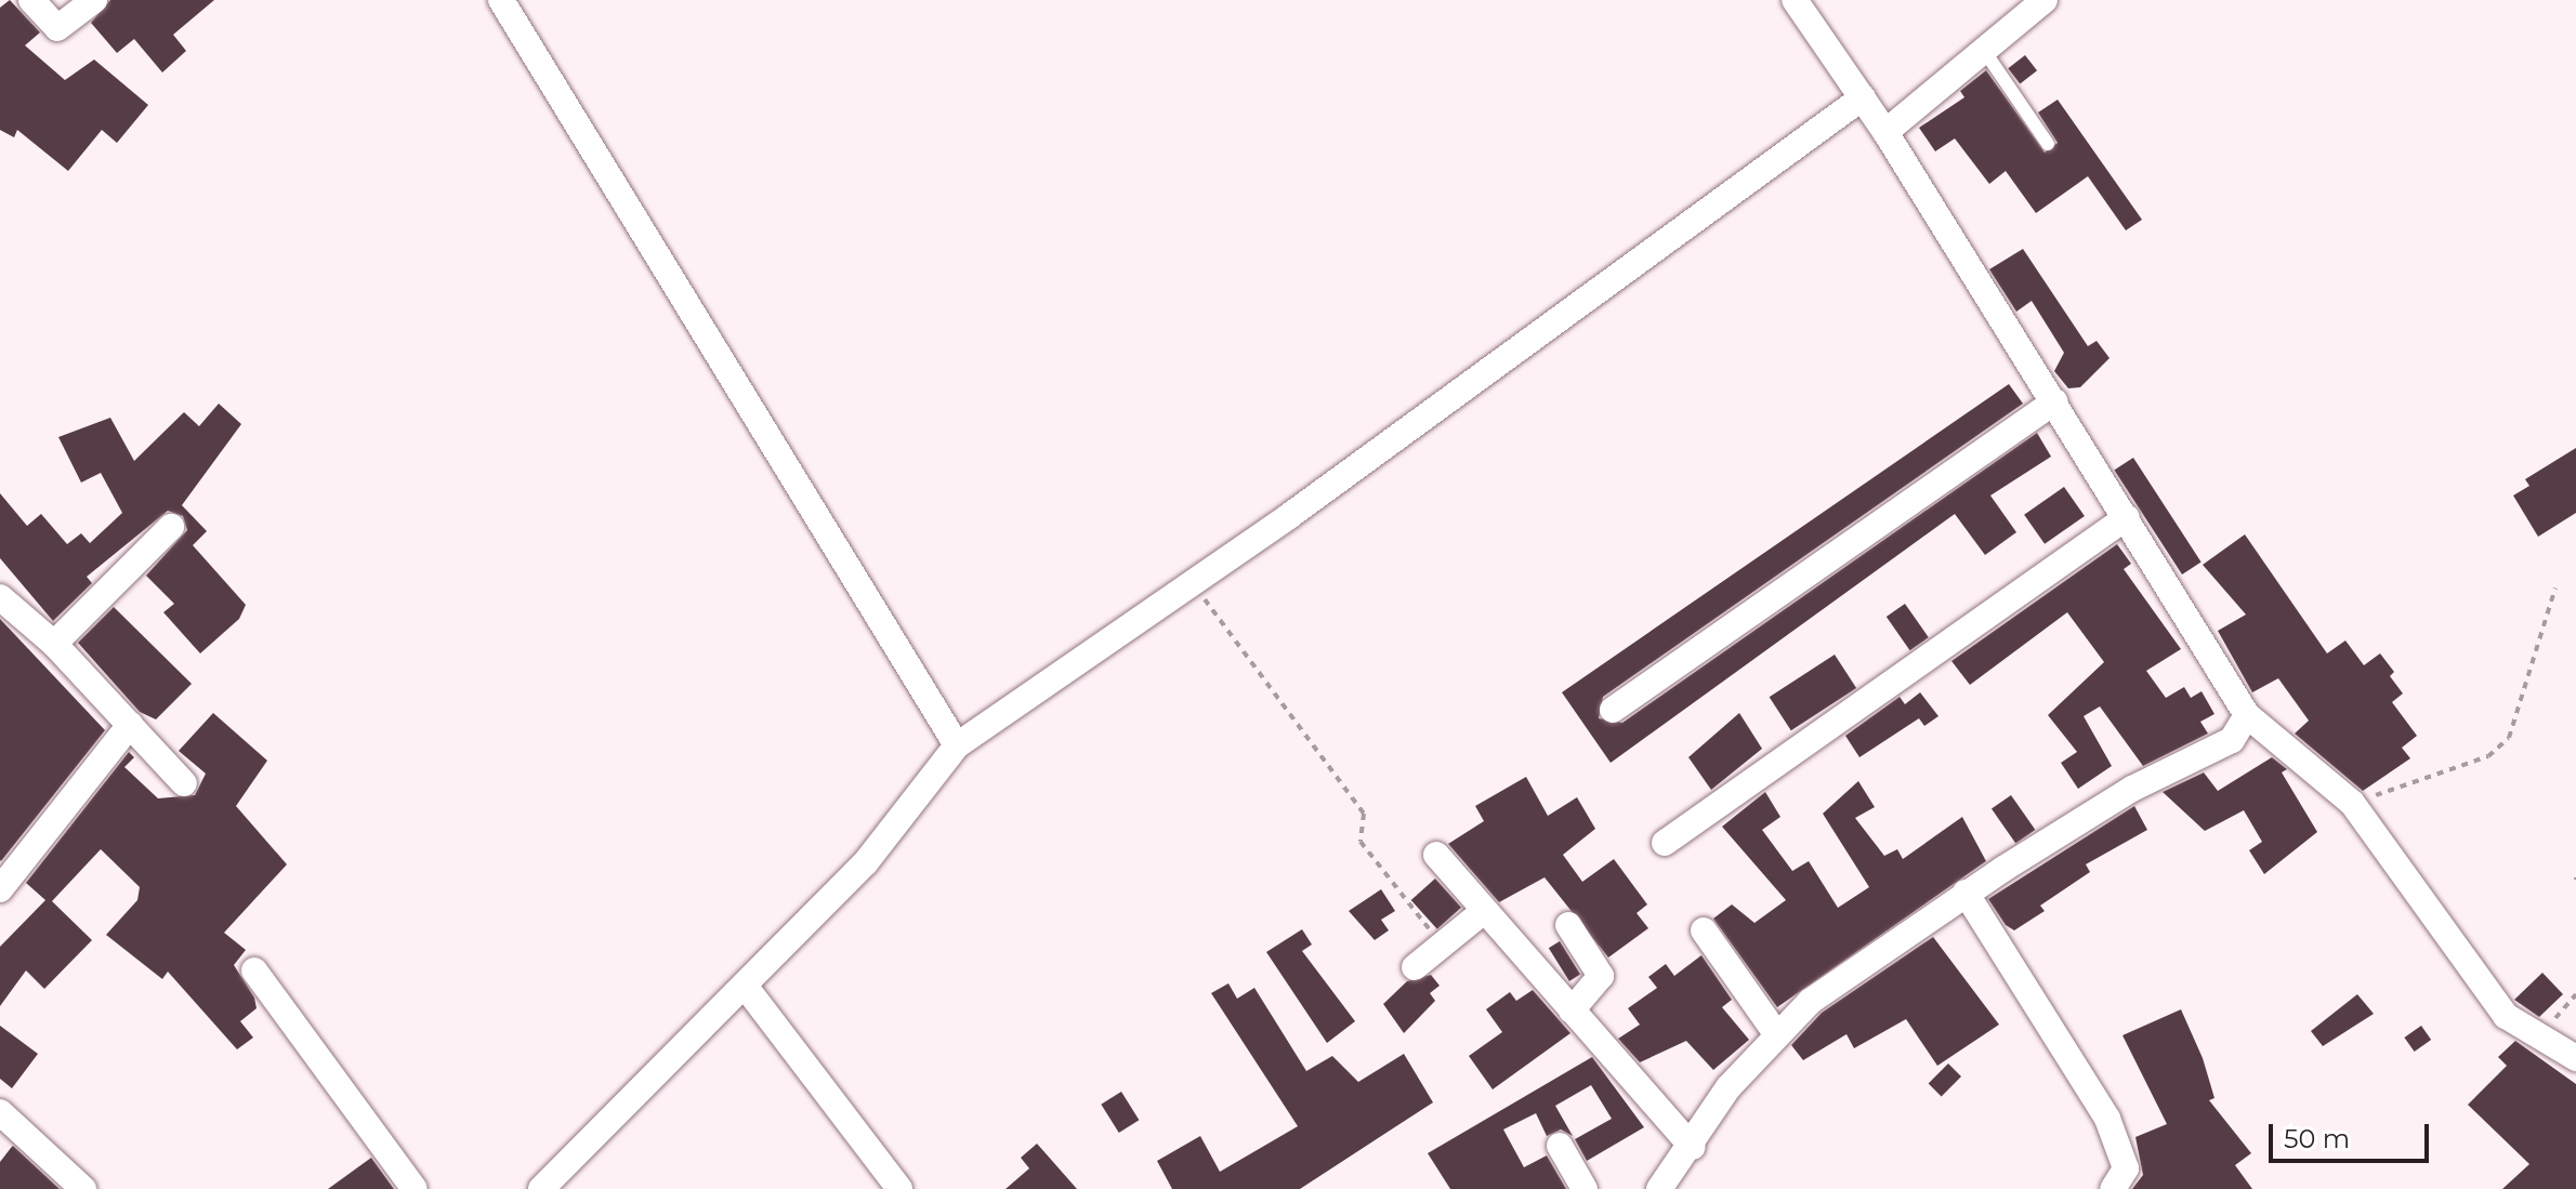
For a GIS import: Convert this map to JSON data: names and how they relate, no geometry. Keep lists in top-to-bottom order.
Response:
{
  "scale_bar": "50 m"
}
